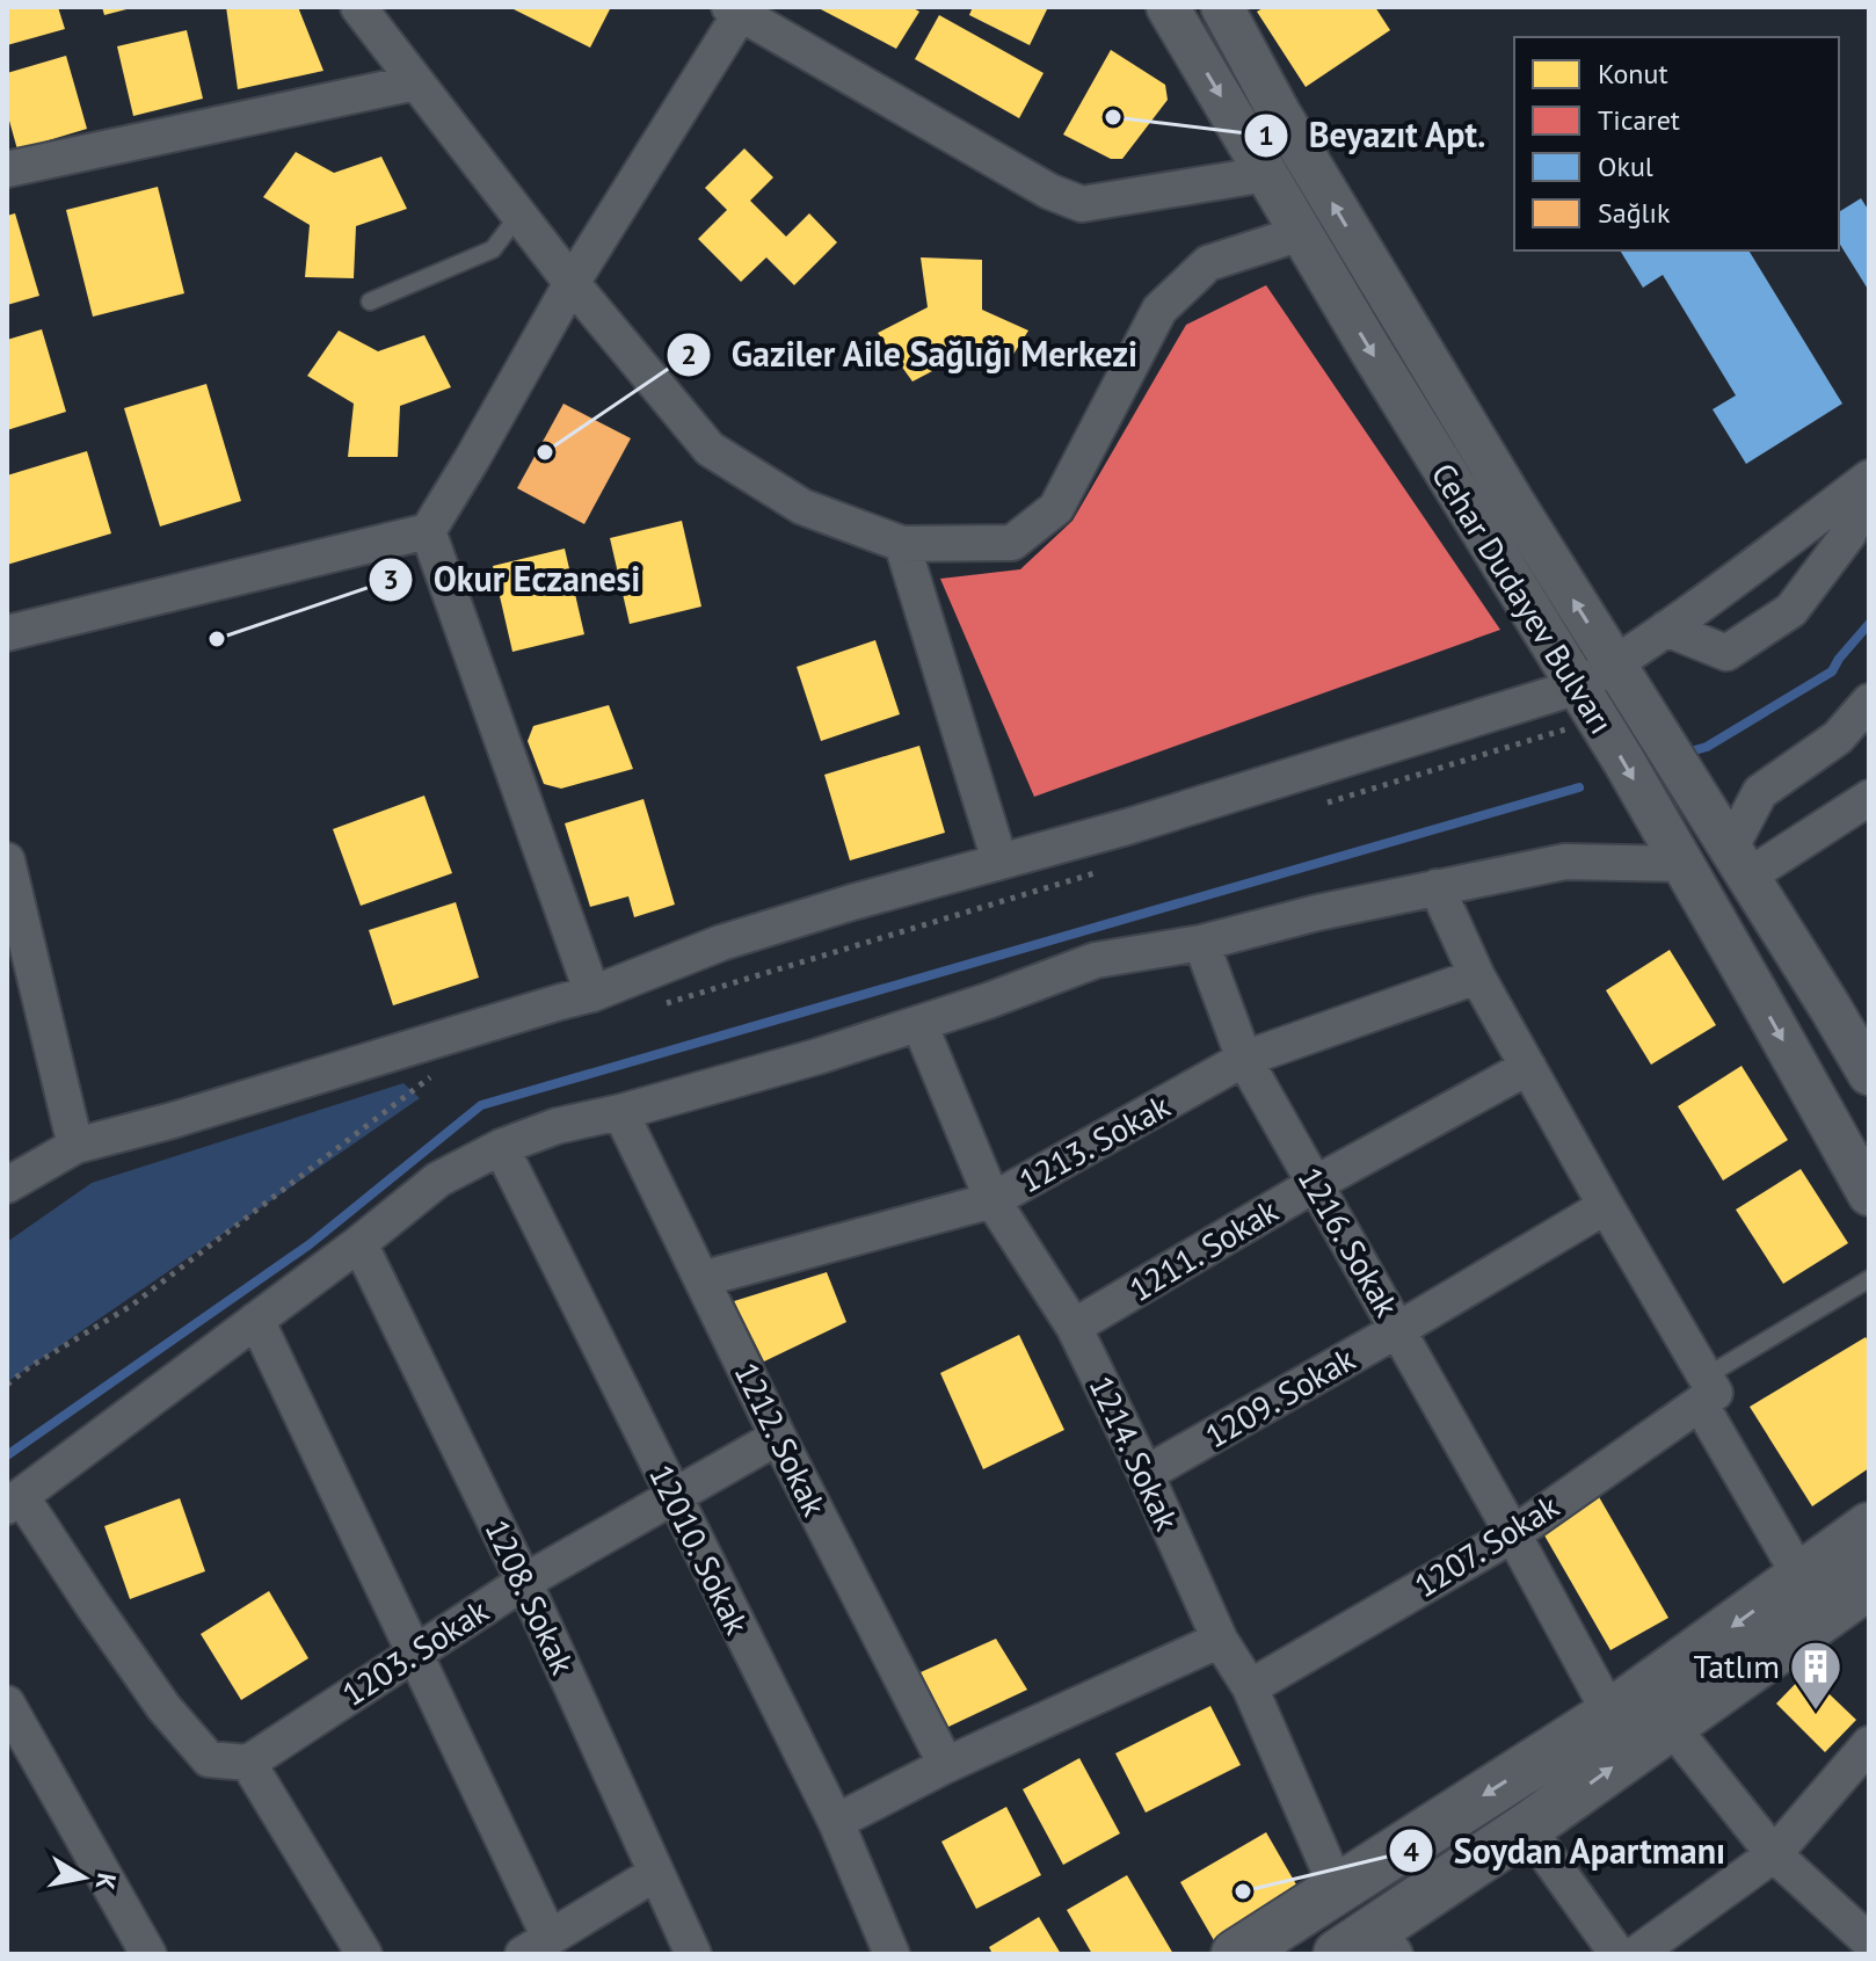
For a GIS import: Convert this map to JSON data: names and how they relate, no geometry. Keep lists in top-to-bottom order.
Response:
{
  "streets": {
    "street": [
      "Cehar Dudayev Bulvarı",
      "1213. Sokak",
      "1216. Sokak",
      "1211. Sokak",
      "1209. Sokak",
      "1212. Sokak",
      "1214. Sokak",
      "1207. Sokak",
      "12010. Sokak",
      "1208. Sokak",
      "1203. Sokak"
    ]
  },
  "crossings": [
    ["1213. Sokak", "1216. Sokak"],
    ["1213. Sokak", "1212. Sokak"],
    ["1213. Sokak", "1214. Sokak"],
    ["1216. Sokak", "1211. Sokak"],
    ["1216. Sokak", "1209. Sokak"],
    ["1216. Sokak", "1207. Sokak"],
    ["1211. Sokak", "1214. Sokak"],
    ["1209. Sokak", "1214. Sokak"],
    ["1212. Sokak", "1203. Sokak"],
    ["1214. Sokak", "1207. Sokak"],
    ["12010. Sokak", "1203. Sokak"],
    ["1208. Sokak", "1203. Sokak"]
  ],
  "places": {
    "other": [
      "Beyazıt Apt.",
      "Gaziler Aile Sağlığı Merkezi",
      "Okur Eczanesi",
      "Soydan Apartmanı"
    ],
    "building": ["Tatlım"]
  },
  "legend": [
    "Konut",
    "Ticaret",
    "Okul",
    "Sağlık"
  ],
  "north": "right"
}
